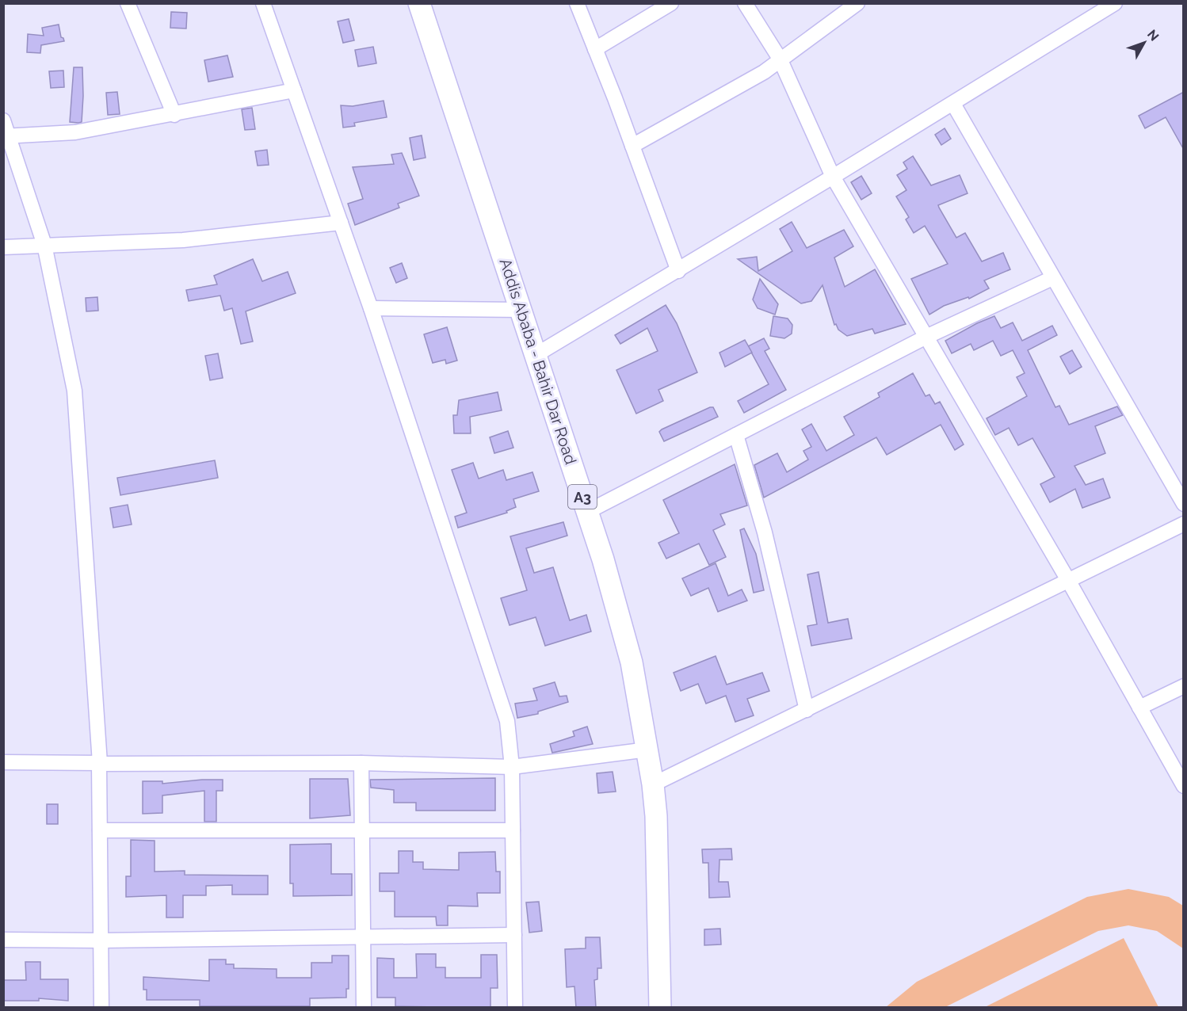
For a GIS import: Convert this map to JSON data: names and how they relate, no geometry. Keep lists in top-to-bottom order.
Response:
{
  "streets": {
    "highway": ["Addis Ababa - Bahir Dar Road", "A3"]
  },
  "north": "top right"
}
